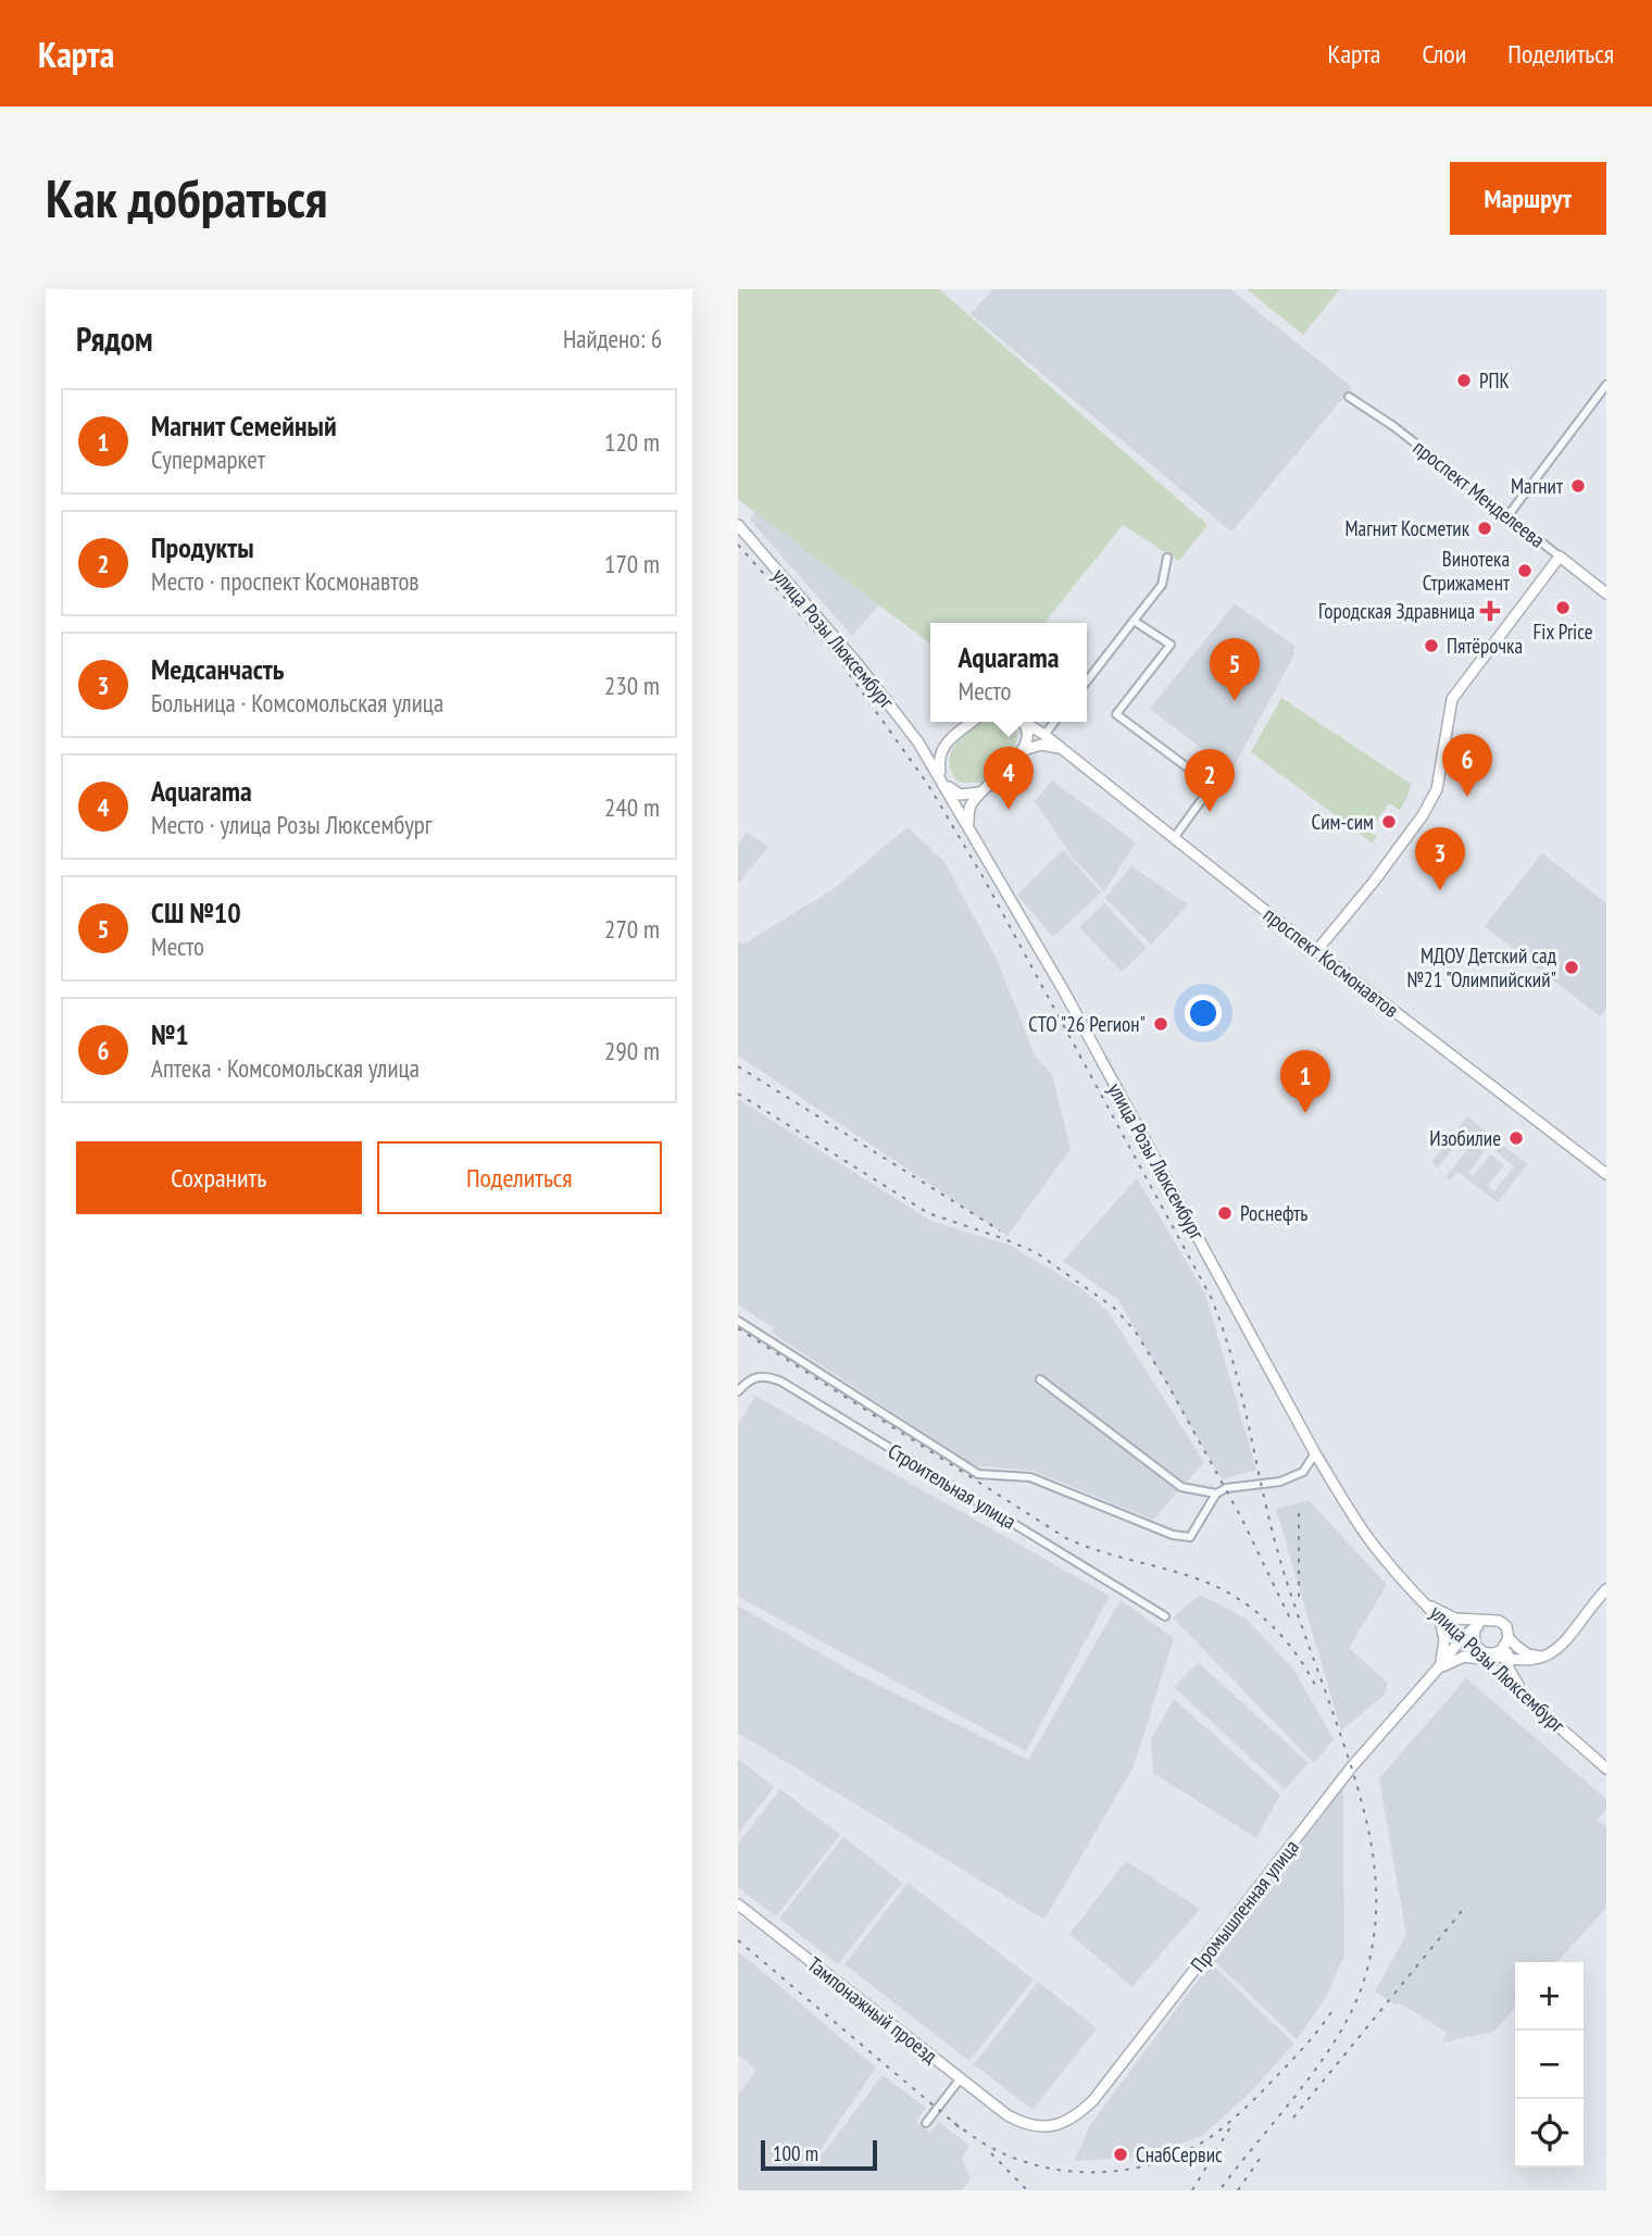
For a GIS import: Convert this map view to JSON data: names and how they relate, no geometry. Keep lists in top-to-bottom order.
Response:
{
  "streets": {
    "main road": [
      "проспект Менделеева",
      "улица Розы Люксембург",
      "проспект Космонавтов",
      "Промышленная улица",
      "Тампонажный проезд"
    ],
    "street": ["Строительная улица"]
  },
  "crossings": [
    ["улица Розы Люксембург", "Промышленная улица"],
    ["Промышленная улица", "Тампонажный проезд"]
  ],
  "places": {
    "other": [
      "РПК",
      "Магнит",
      "Магнит Косметик",
      "Винотека Стрижамент",
      "Fix Price",
      "Пятёрочка",
      "Сим-сим",
      "МДОУ Детский сад №21 \"Олимпийский\"",
      "СТО \"26 Регион\"",
      "Изобилие",
      "Роснефть",
      "СнабСервис"
    ],
    "health": ["Городская Здравница"]
  },
  "scale_bar": "100 m",
  "page": {
    "header": "Карта",
    "nav": ["Карта", "Слои", "Поделиться"],
    "buttons": [
      "Маршрут",
      ["Сохранить", "Поделиться"]
    ],
    "title": "Как добраться",
    "heading": ["Рядом", "Найдено: 6"],
    "list": [
      {
        "mark": "1",
        "name": "Магнит Семейный",
        "note": "Супермаркет",
        "value": "120 m"
      },
      {
        "mark": "2",
        "name": "Продукты",
        "note": "Место · проспект Космонавтов",
        "value": "170 m"
      },
      {
        "mark": "3",
        "name": "Медсанчасть",
        "note": "Больница · Комсомольская улица",
        "value": "230 m"
      },
      {
        "mark": "4",
        "name": "Aquarama",
        "note": "Место · улица Розы Люксембург",
        "value": "240 m"
      },
      {
        "mark": "5",
        "name": "СШ №10",
        "note": "Место",
        "value": "270 m"
      },
      {
        "mark": "6",
        "name": "№1",
        "note": "Аптека · Комсомольская улица",
        "value": "290 m"
      }
    ],
    "popup": ["Aquarama", "Место"],
    "pins": [
      "5",
      "6",
      "4",
      "2",
      "3",
      "1"
    ],
    "map_buttons": ["+", "−"],
    "scale": "100 m"
  }
}
